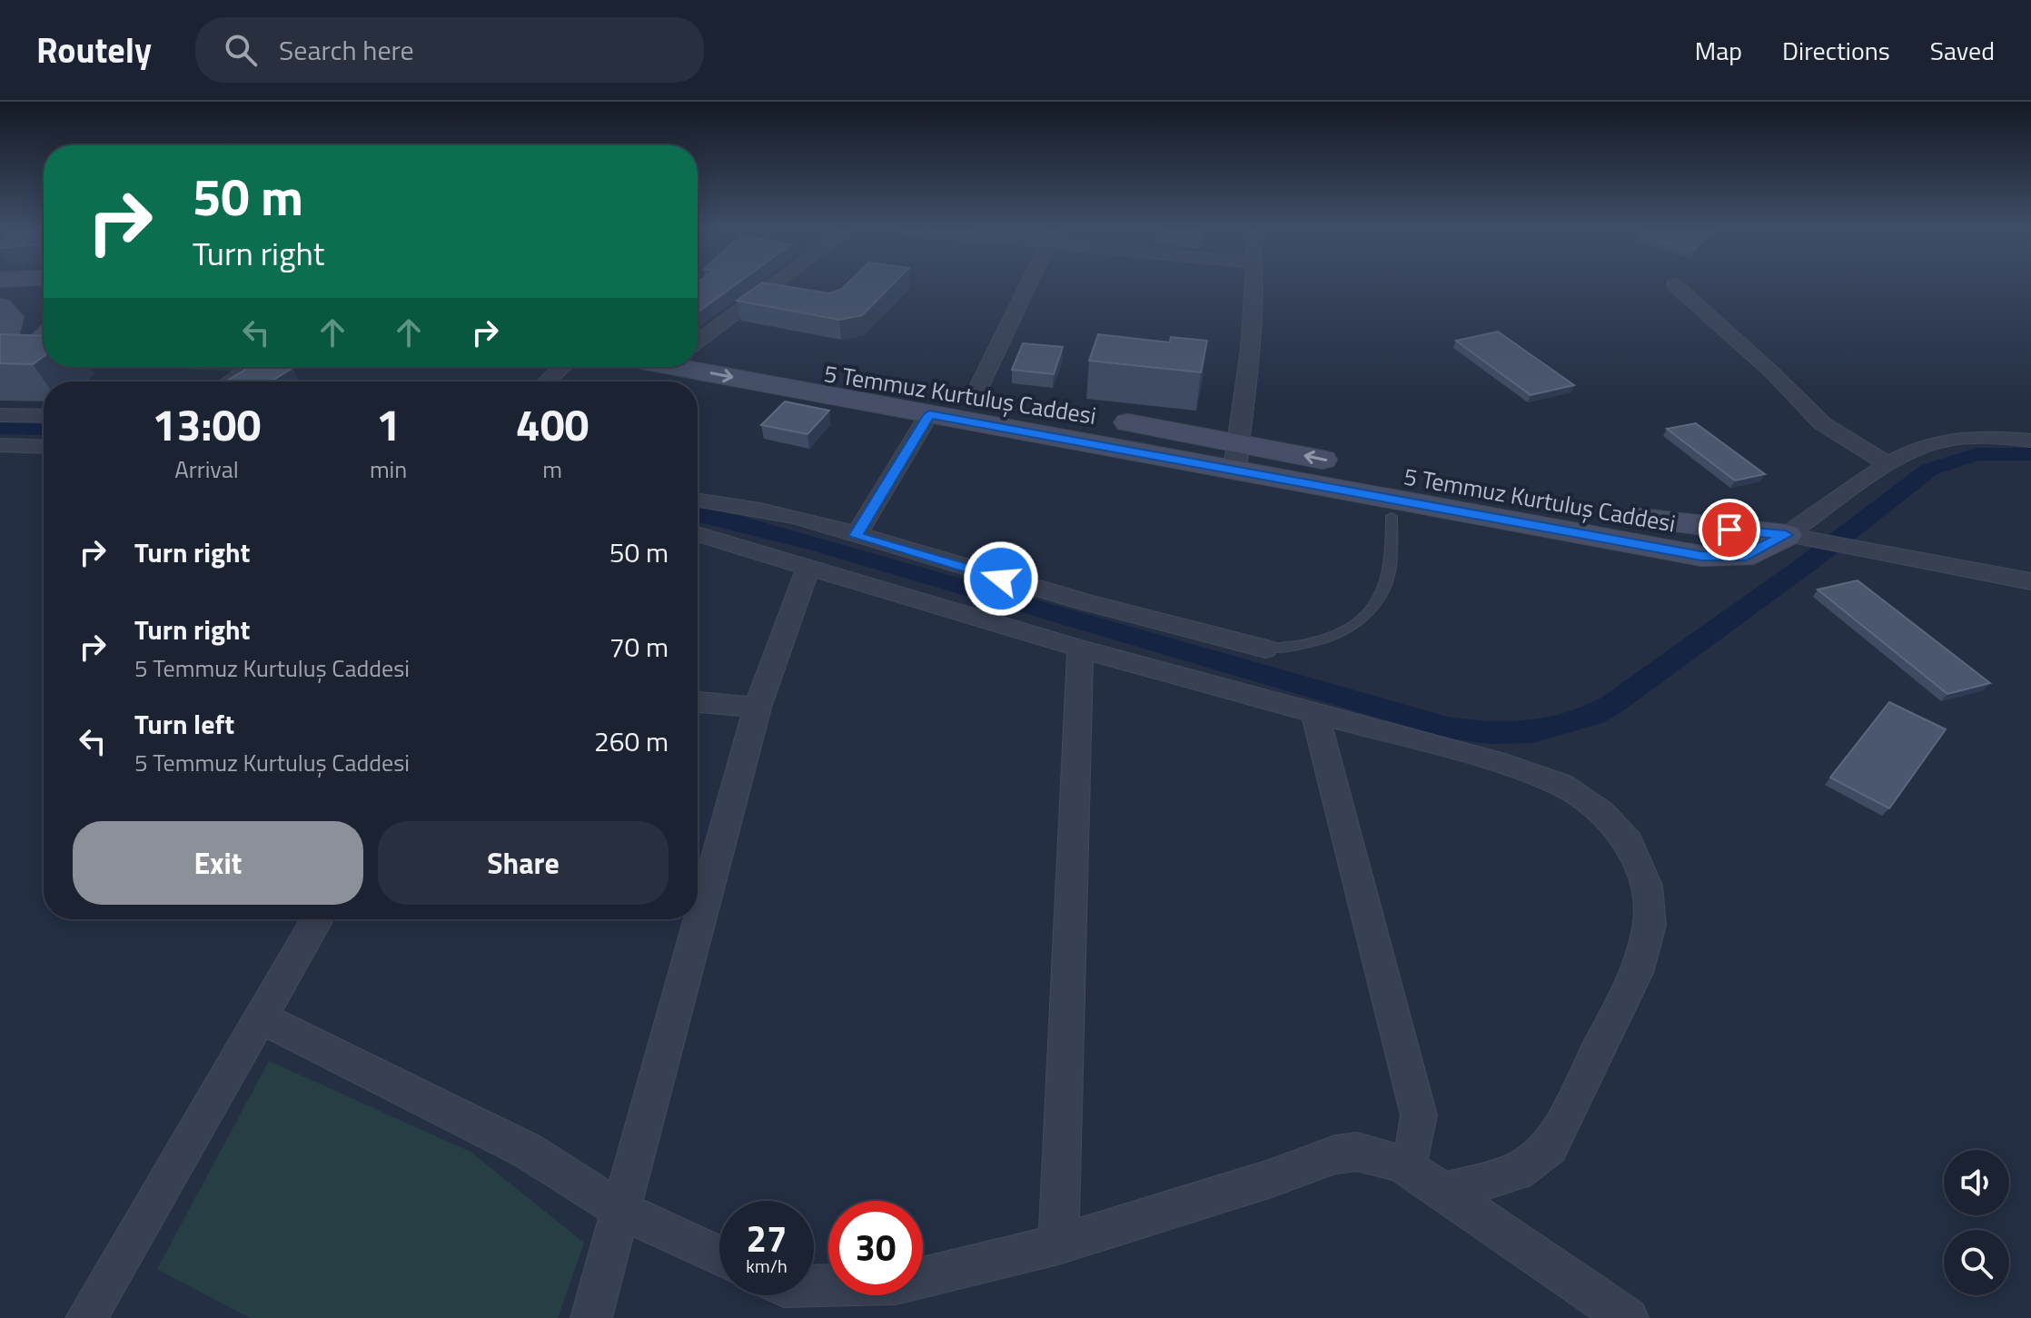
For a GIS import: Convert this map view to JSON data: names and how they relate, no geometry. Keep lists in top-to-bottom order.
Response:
{
  "streets": {
    "main road": ["5 Temmuz Kurtuluş Caddesi"]
  },
  "page": {
    "header": "Routely",
    "search": "Search here",
    "nav": ["Map", "Directions", "Saved"],
    "turn": ["50 m", "Turn right"],
    "eta": [
      "13:00",
      "Arrival",
      "1",
      "min",
      "400",
      "m"
    ],
    "list": [
      {
        "name": "Turn right",
        "value": "50 m"
      },
      {
        "name": "Turn right",
        "note": "5 Temmuz Kurtuluş Caddesi",
        "value": "70 m"
      },
      {
        "name": "Turn left",
        "note": "5 Temmuz Kurtuluş Caddesi",
        "value": "260 m"
      }
    ],
    "buttons": ["Exit", "Share"],
    "speed": "27 km/h",
    "limit": "30"
  }
}
